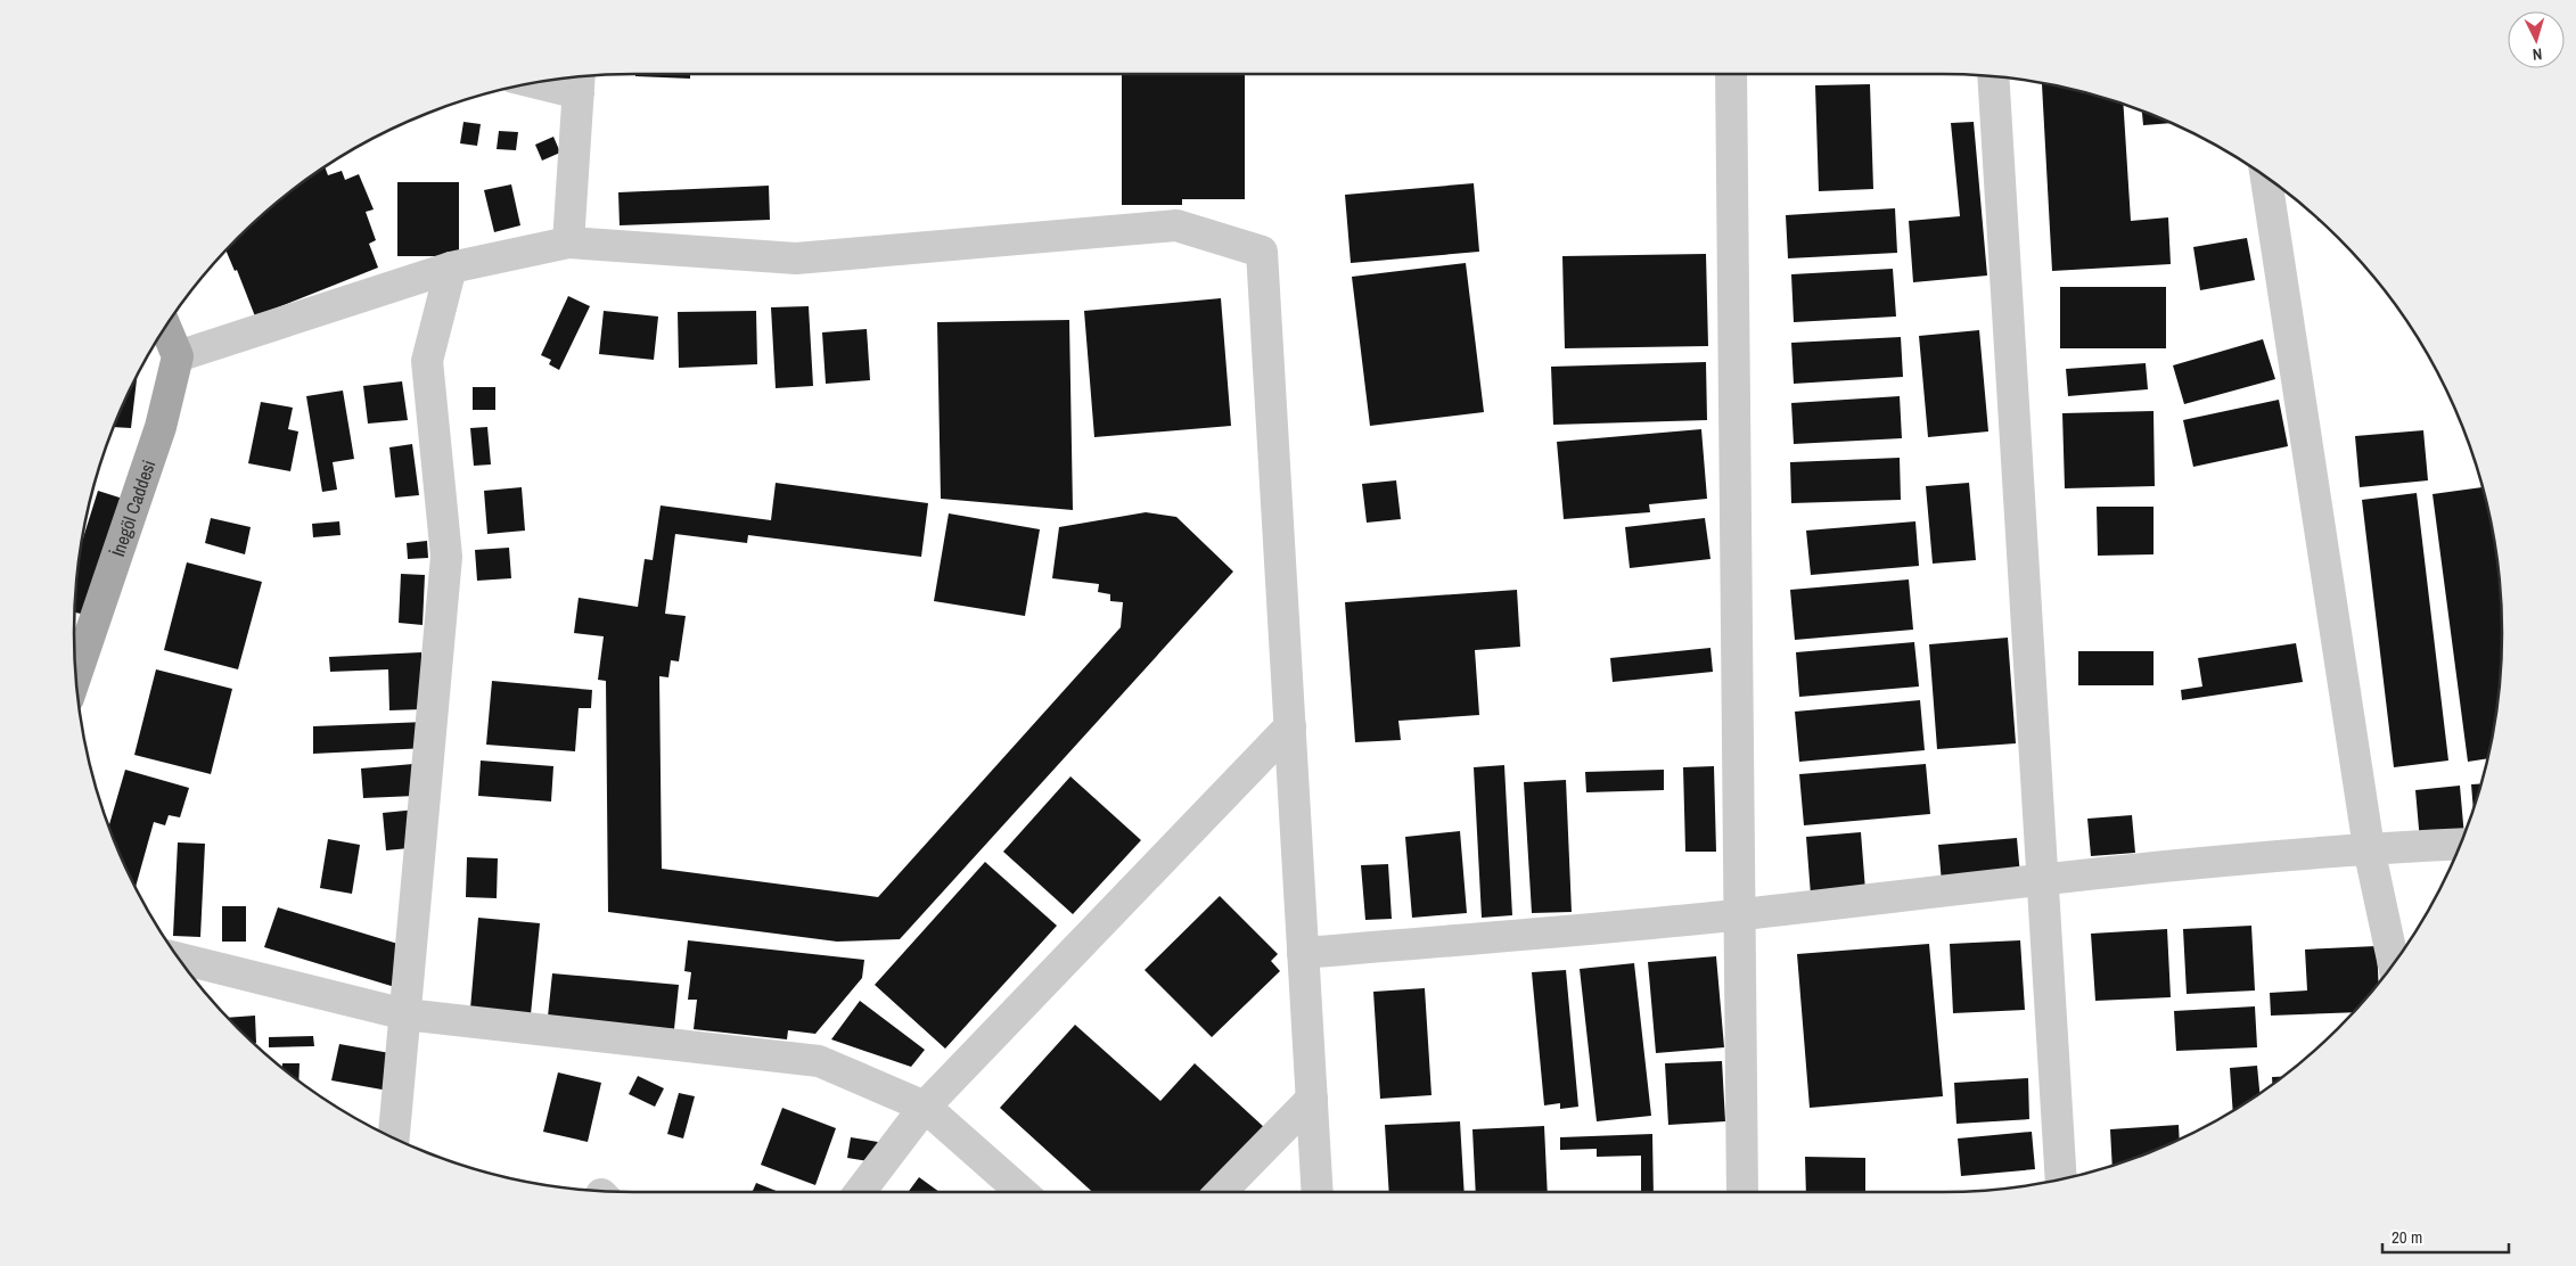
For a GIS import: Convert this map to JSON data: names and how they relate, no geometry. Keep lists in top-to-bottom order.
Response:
{
  "streets": {
    "main road": ["İnegöl Caddesi"]
  },
  "scale_bar": "20 m",
  "north": "bottom"
}
